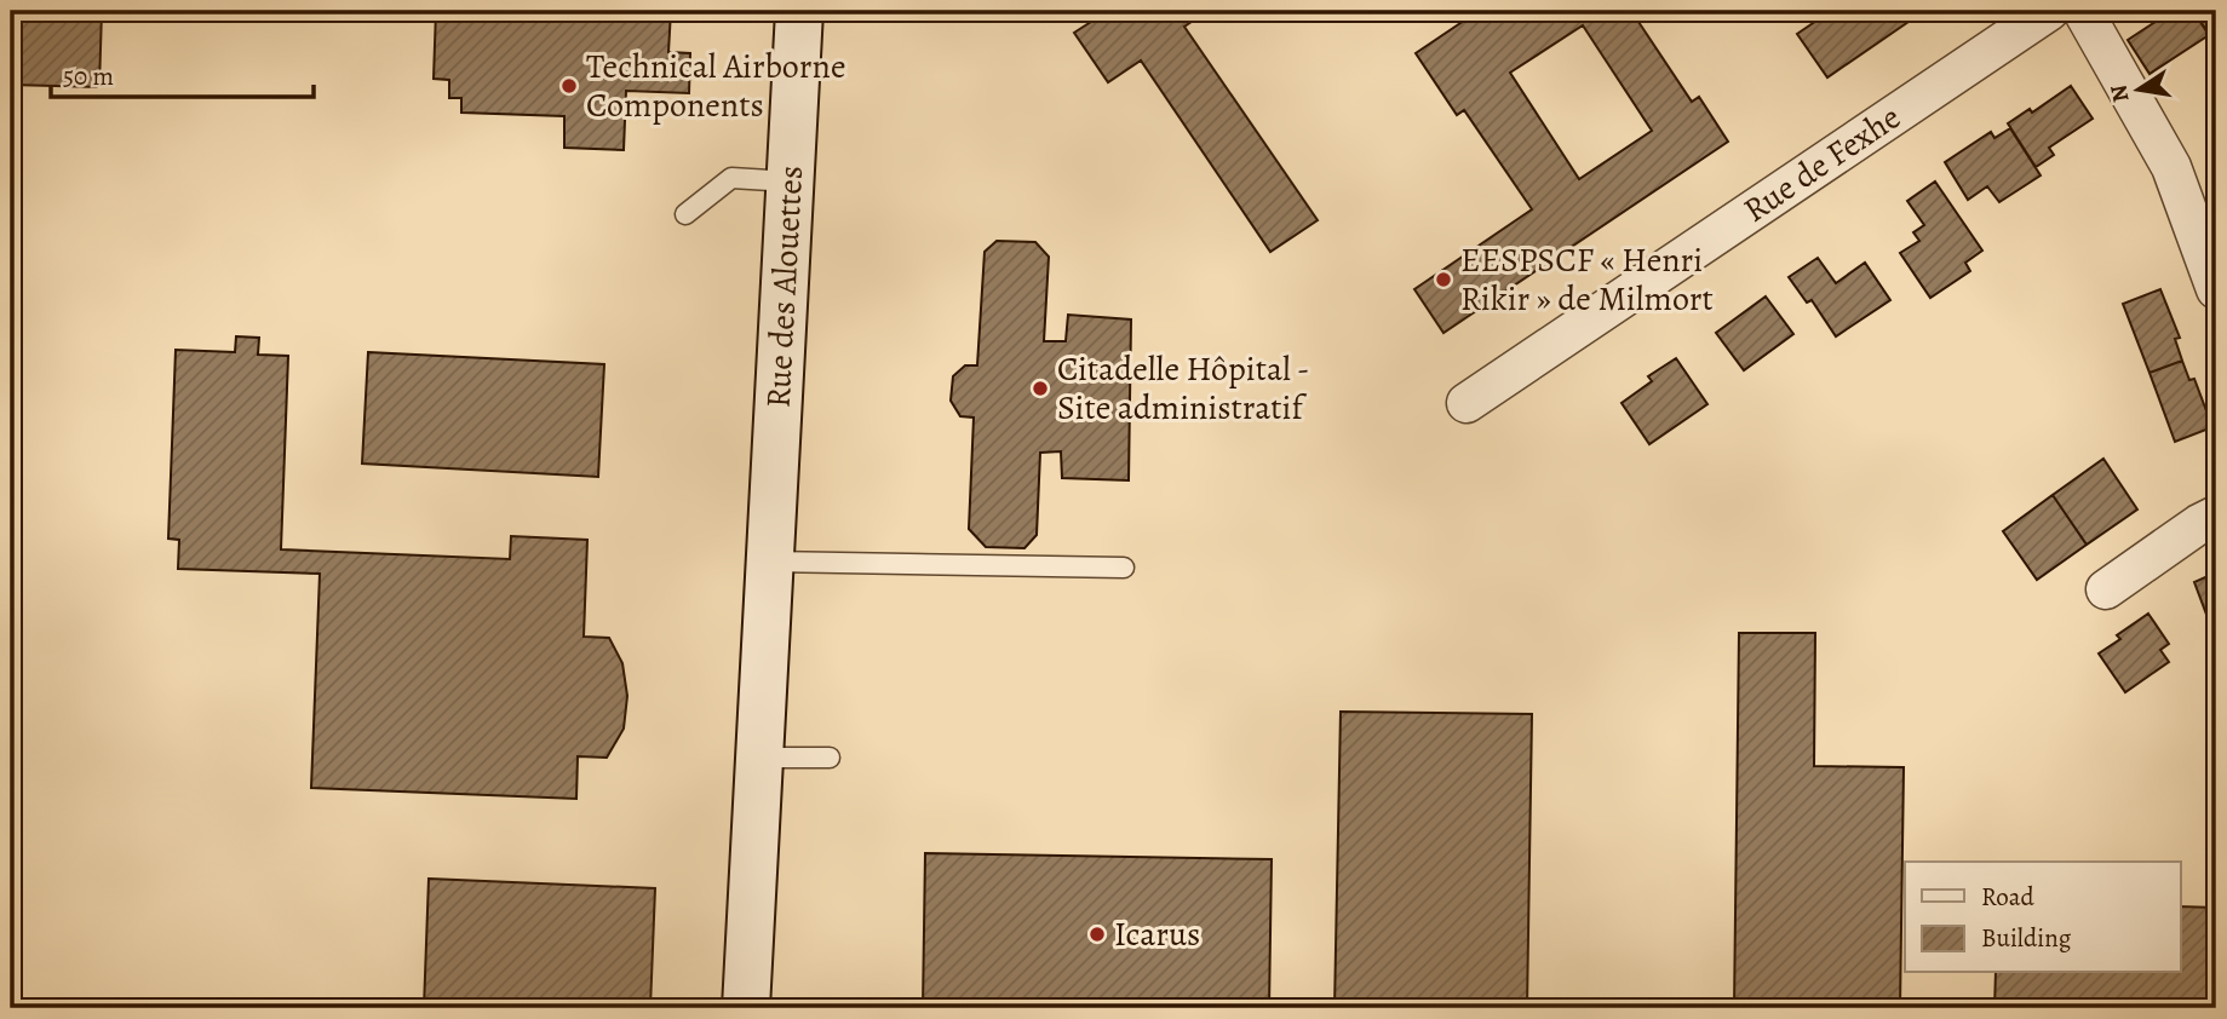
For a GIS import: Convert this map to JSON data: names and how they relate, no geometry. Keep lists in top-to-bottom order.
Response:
{
  "streets": {
    "street": ["Rue de Fexhe", "Rue des Alouettes"]
  },
  "places": [
    "Technical Airborne Components",
    "EESPSCF « Henri Rikir » de Milmort",
    "Citadelle Hôpital - Site administratif",
    "Icarus"
  ],
  "legend": ["Road", "Building"],
  "scale_bar": "50 m",
  "north": "left"
}
